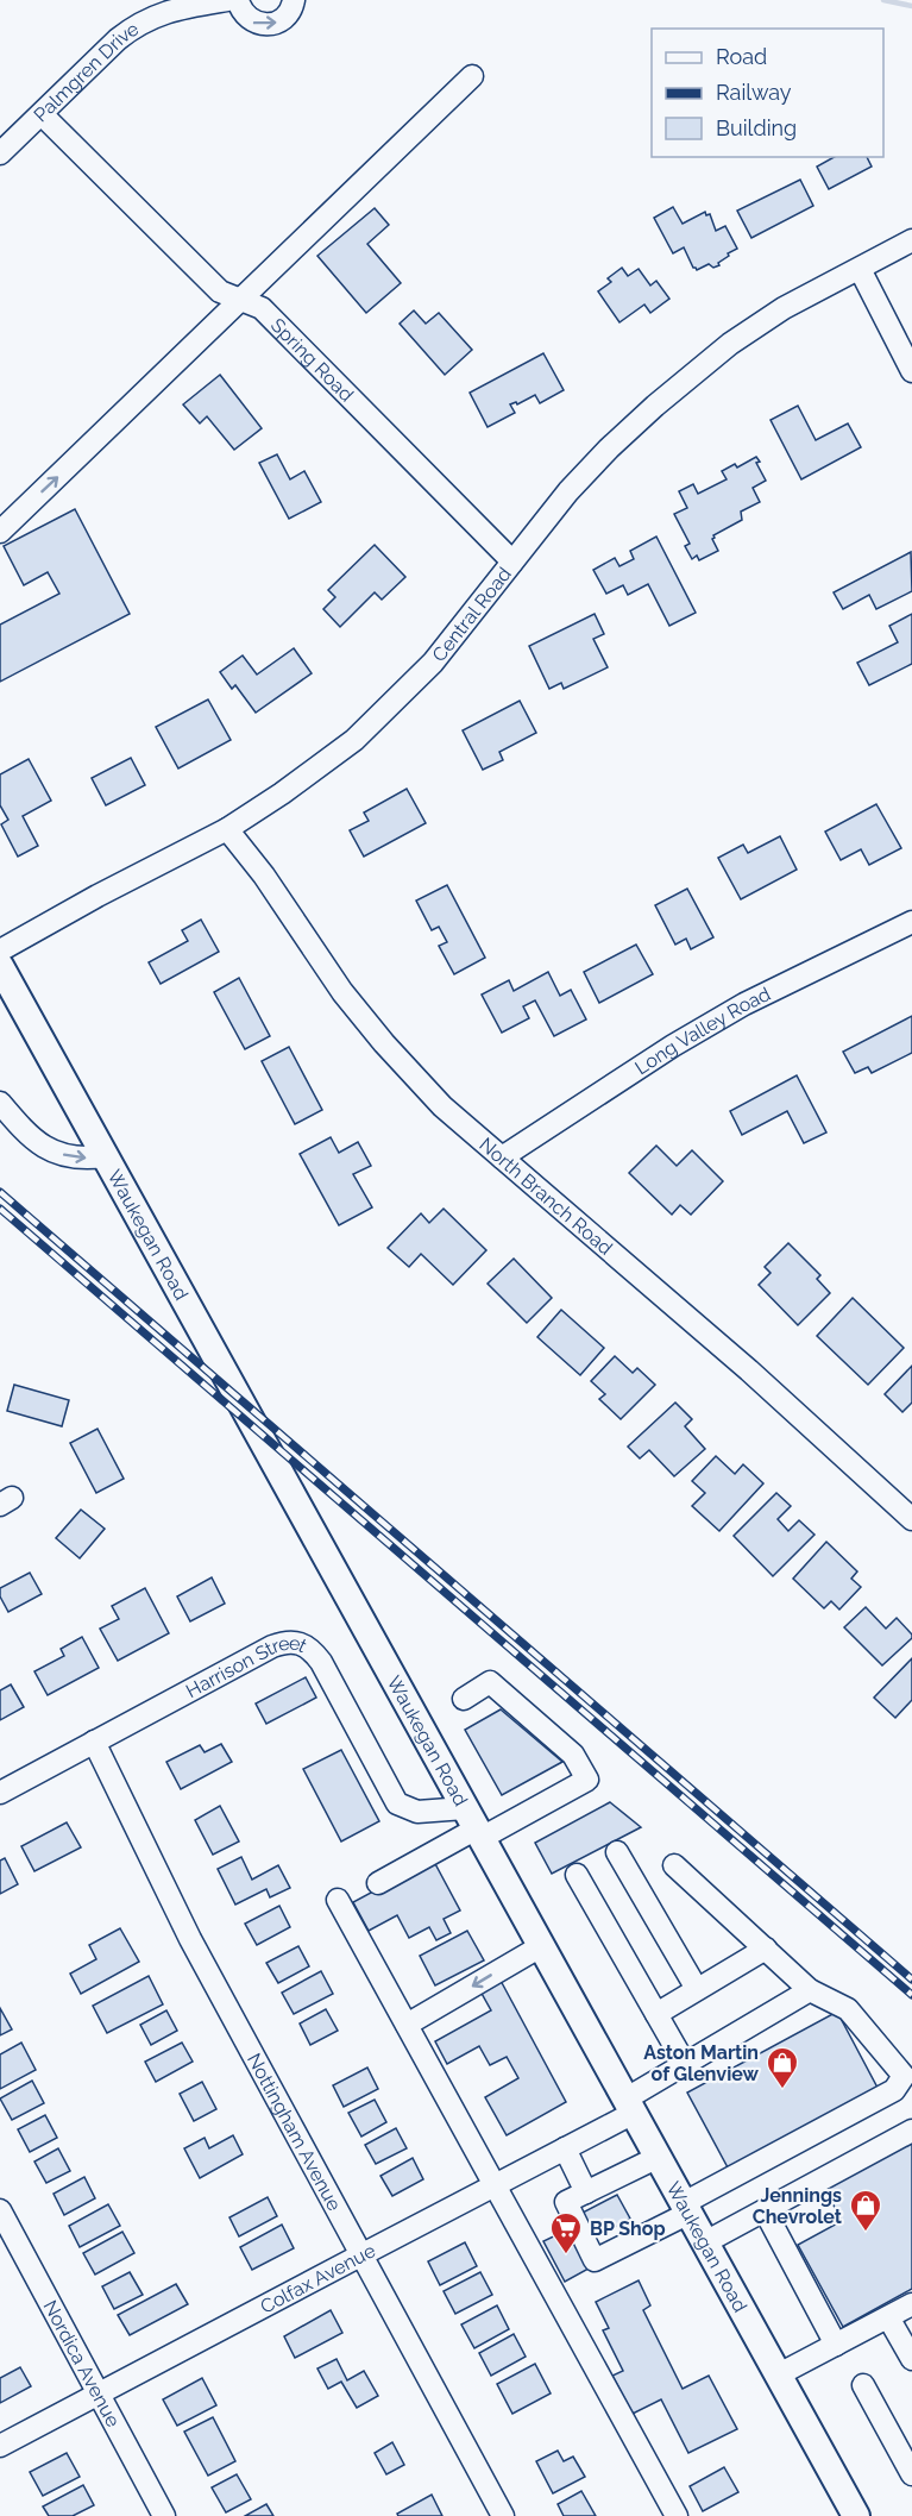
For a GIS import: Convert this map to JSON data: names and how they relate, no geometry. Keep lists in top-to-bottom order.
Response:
{
  "streets": {
    "main road": ["Waukegan Road"],
    "street": [
      "Palmgren Drive",
      "Spring Road",
      "Central Road",
      "Long Valley Road",
      "North Branch Road",
      "Harrison Street",
      "Nottingham Avenue",
      "Colfax Avenue",
      "Nordica Avenue"
    ]
  },
  "crossings": [
    ["Palmgren Drive", "Spring Road"],
    ["Spring Road", "Central Road"],
    ["Central Road", "North Branch Road"],
    ["Long Valley Road", "North Branch Road"],
    ["Waukegan Road", "Harrison Street"],
    ["Waukegan Road", "Colfax Avenue"],
    ["Harrison Street", "Nottingham Avenue"],
    ["Nottingham Avenue", "Colfax Avenue"],
    ["Colfax Avenue", "Nordica Avenue"]
  ],
  "places": {
    "shop": ["Aston Martin of Glenview", "Jennings Chevrolet"],
    "supermarket": ["BP Shop"]
  },
  "legend": ["Road", "Railway", "Building"]
}
